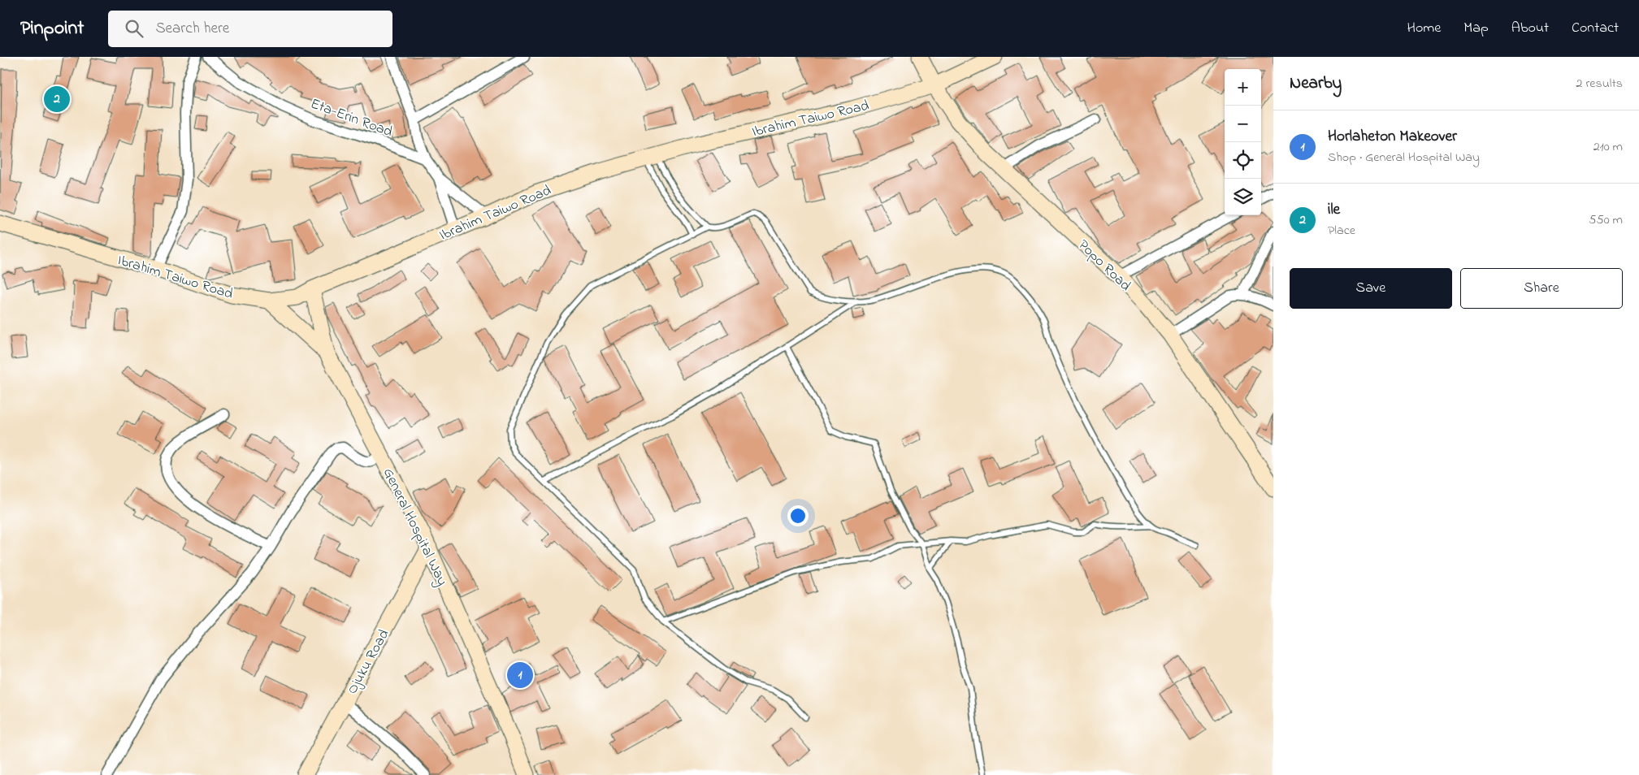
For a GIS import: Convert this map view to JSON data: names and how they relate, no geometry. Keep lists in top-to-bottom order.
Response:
{
  "streets": {
    "main road": [
      "Ibrahim Taiwo Road",
      "Popo Road",
      "General Hospital Way",
      "Ojuku Road"
    ],
    "street": ["Eta-Erin Road"]
  },
  "crossings": [
    ["Ibrahim Taiwo Road", "Popo Road"],
    ["Ibrahim Taiwo Road", "General Hospital Way"],
    ["General Hospital Way", "Ojuku Road"]
  ],
  "page": {
    "header": "Pinpoint",
    "search": "Search here",
    "nav": [
      "Home",
      "Map",
      "About",
      "Contact"
    ],
    "heading": ["Nearby", "2 results"],
    "map_buttons": ["+", "−"],
    "pins": ["2", "1"],
    "list": [
      {
        "mark": "1",
        "name": "Horlaheton Makeover",
        "note": "Shop · General Hospital Way",
        "value": "210 m"
      },
      {
        "mark": "2",
        "name": "ile",
        "note": "Place",
        "value": "550 m"
      }
    ],
    "buttons": ["Save", "Share"]
  }
}
